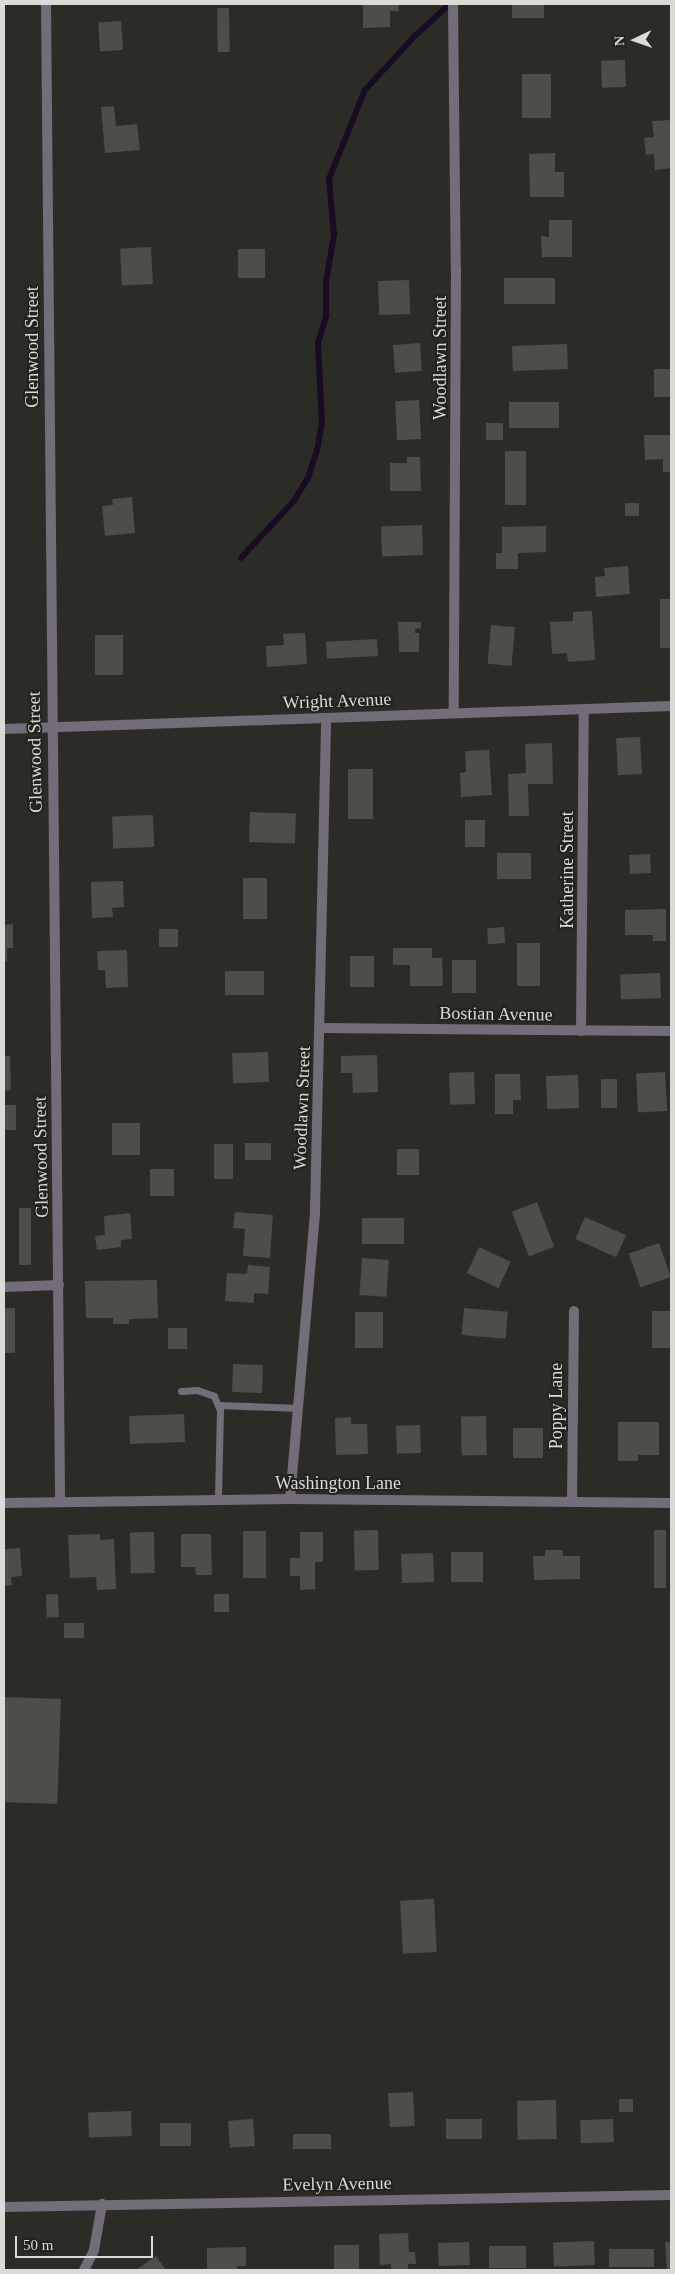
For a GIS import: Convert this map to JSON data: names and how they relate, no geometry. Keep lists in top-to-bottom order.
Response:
{
  "streets": {
    "street": [
      "Glenwood Street",
      "Woodlawn Street",
      "Wright Avenue",
      "Katherine Street",
      "Bostian Avenue",
      "Poppy Lane",
      "Washington Lane",
      "Evelyn Avenue"
    ]
  },
  "crossings": [
    ["Glenwood Street", "Wright Avenue"],
    ["Glenwood Street", "Washington Lane"],
    ["Woodlawn Street", "Wright Avenue"],
    ["Woodlawn Street", "Bostian Avenue"],
    ["Woodlawn Street", "Washington Lane"],
    ["Wright Avenue", "Katherine Street"],
    ["Katherine Street", "Bostian Avenue"],
    ["Poppy Lane", "Washington Lane"]
  ],
  "scale_bar": "50 m",
  "north": "left"
}
